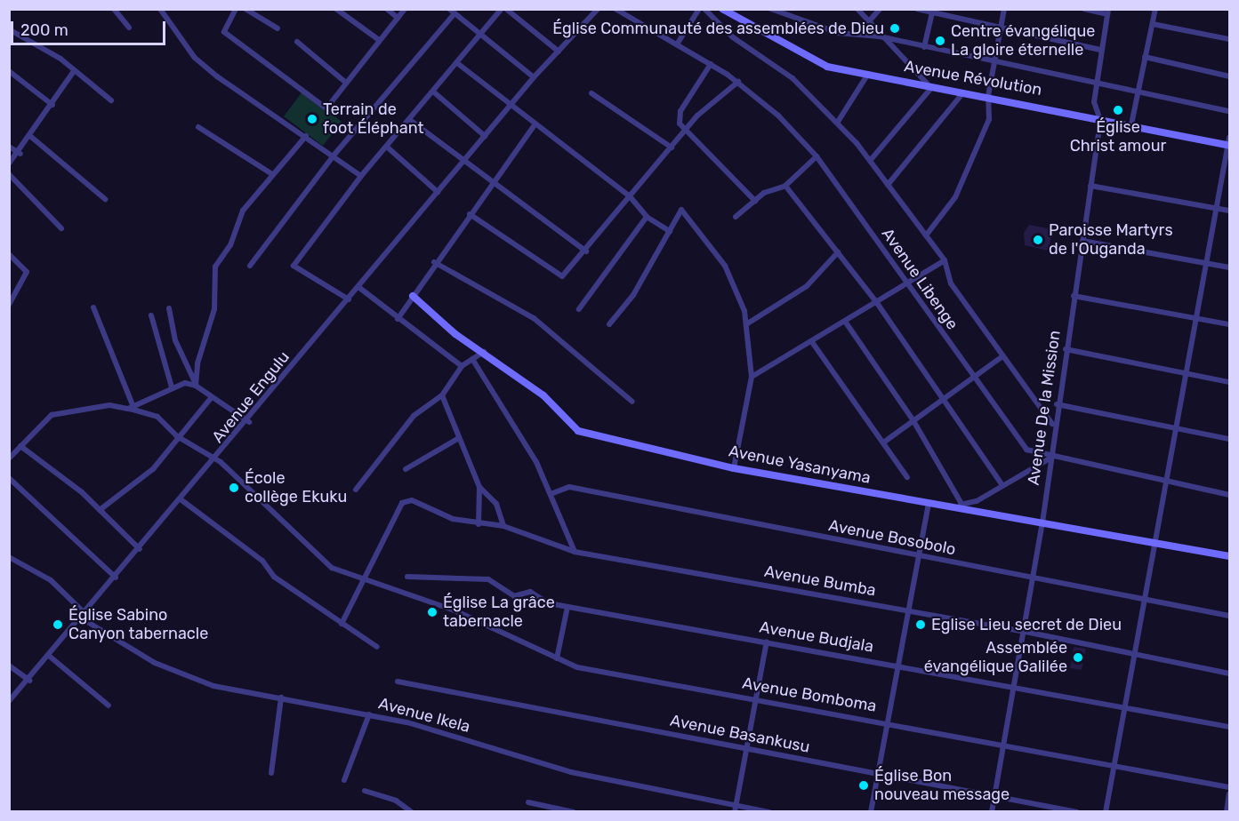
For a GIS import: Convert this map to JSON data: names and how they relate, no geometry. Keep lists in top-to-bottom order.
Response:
{
  "streets": {
    "street": [
      "Avenue Révolution",
      "Avenue Libenge",
      "Avenue Engulu",
      "Avenue De la Mission",
      "Avenue Yasanyama",
      "Avenue Bosobolo",
      "Avenue Bumba",
      "Avenue Budjala",
      "Avenue Bomboma",
      "Avenue Ikela",
      "Avenue Basankusu"
    ]
  },
  "crossings": [
    ["Avenue Révolution", "Avenue De la Mission"],
    ["Avenue Libenge", "Avenue De la Mission"],
    ["Avenue Engulu", "Avenue Bomboma"],
    ["Avenue Engulu", "Avenue Ikela"],
    ["Avenue De la Mission", "Avenue Yasanyama"],
    ["Avenue De la Mission", "Avenue Bosobolo"],
    ["Avenue De la Mission", "Avenue Bumba"],
    ["Avenue De la Mission", "Avenue Budjala"],
    ["Avenue De la Mission", "Avenue Bomboma"],
    ["Avenue De la Mission", "Avenue Basankusu"],
    ["Avenue Bumba", "Avenue Bomboma"]
  ],
  "places": [
    "Église Communauté des assemblées de Dieu",
    "Centre évangélique La gloire éternelle",
    "Église Christ amour",
    "Terrain de foot Éléphant",
    "Paroisse Martyrs de l'Ouganda",
    "École collège Ekuku",
    "Église La grâce tabernacle",
    "Église Sabino Canyon tabernacle",
    "Eglise Lieu secret de Dieu",
    "Assemblée évangélique Galilée",
    "Église Bon nouveau message"
  ],
  "scale_bar": "200 m"
}
